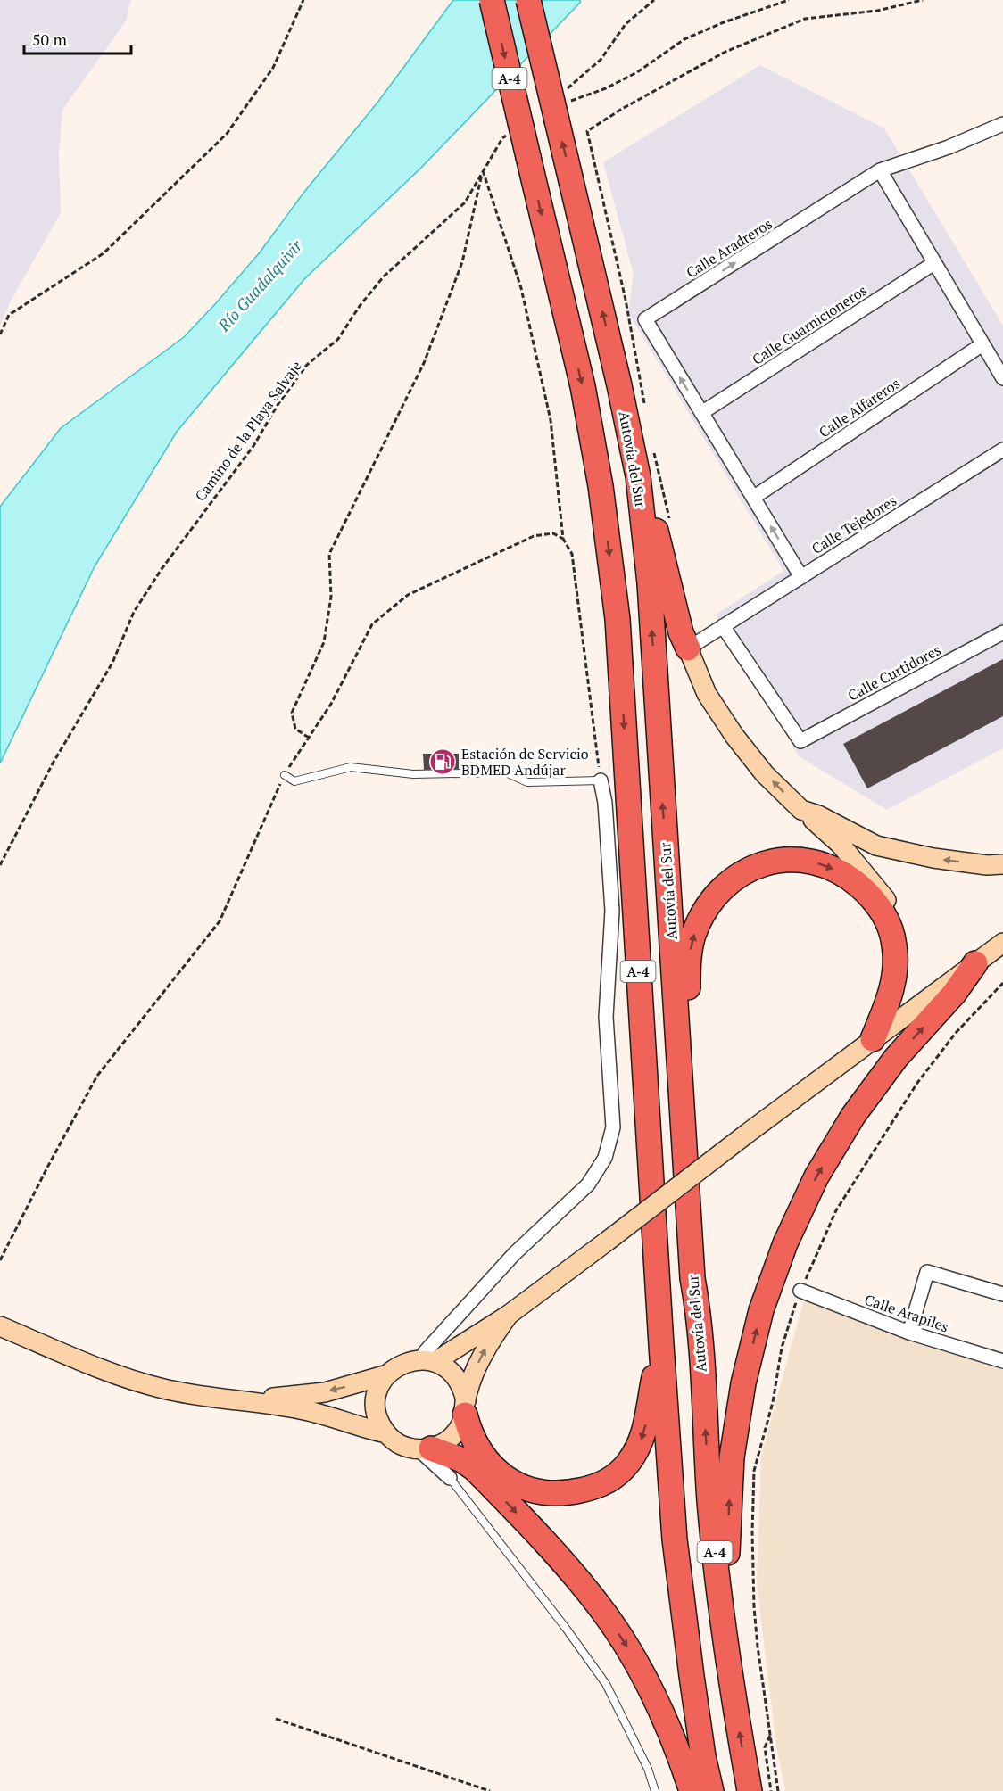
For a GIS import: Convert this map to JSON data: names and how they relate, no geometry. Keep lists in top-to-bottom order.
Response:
{
  "streets": {
    "highway": ["A-4", "Autovía del Sur"],
    "street": [
      "Calle Aradreros",
      "Calle Guarnicioneros",
      "Calle Alfareros",
      "Calle Tejedores",
      "Calle Curtidores",
      "Calle Arapiles"
    ],
    "path": ["Camino de la Playa Salvaje"]
  },
  "crossings": [
    ["Calle Aradreros", "Calle Guarnicioneros"],
    ["Calle Aradreros", "Calle Alfareros"],
    ["Calle Aradreros", "Calle Tejedores"],
    ["Calle Tejedores", "Calle Curtidores"]
  ],
  "water": ["Río Guadalquivir"],
  "places": {
    "fuel station": ["Estación de Servicio BDMED Andújar"]
  },
  "scale_bar": "50 m"
}
